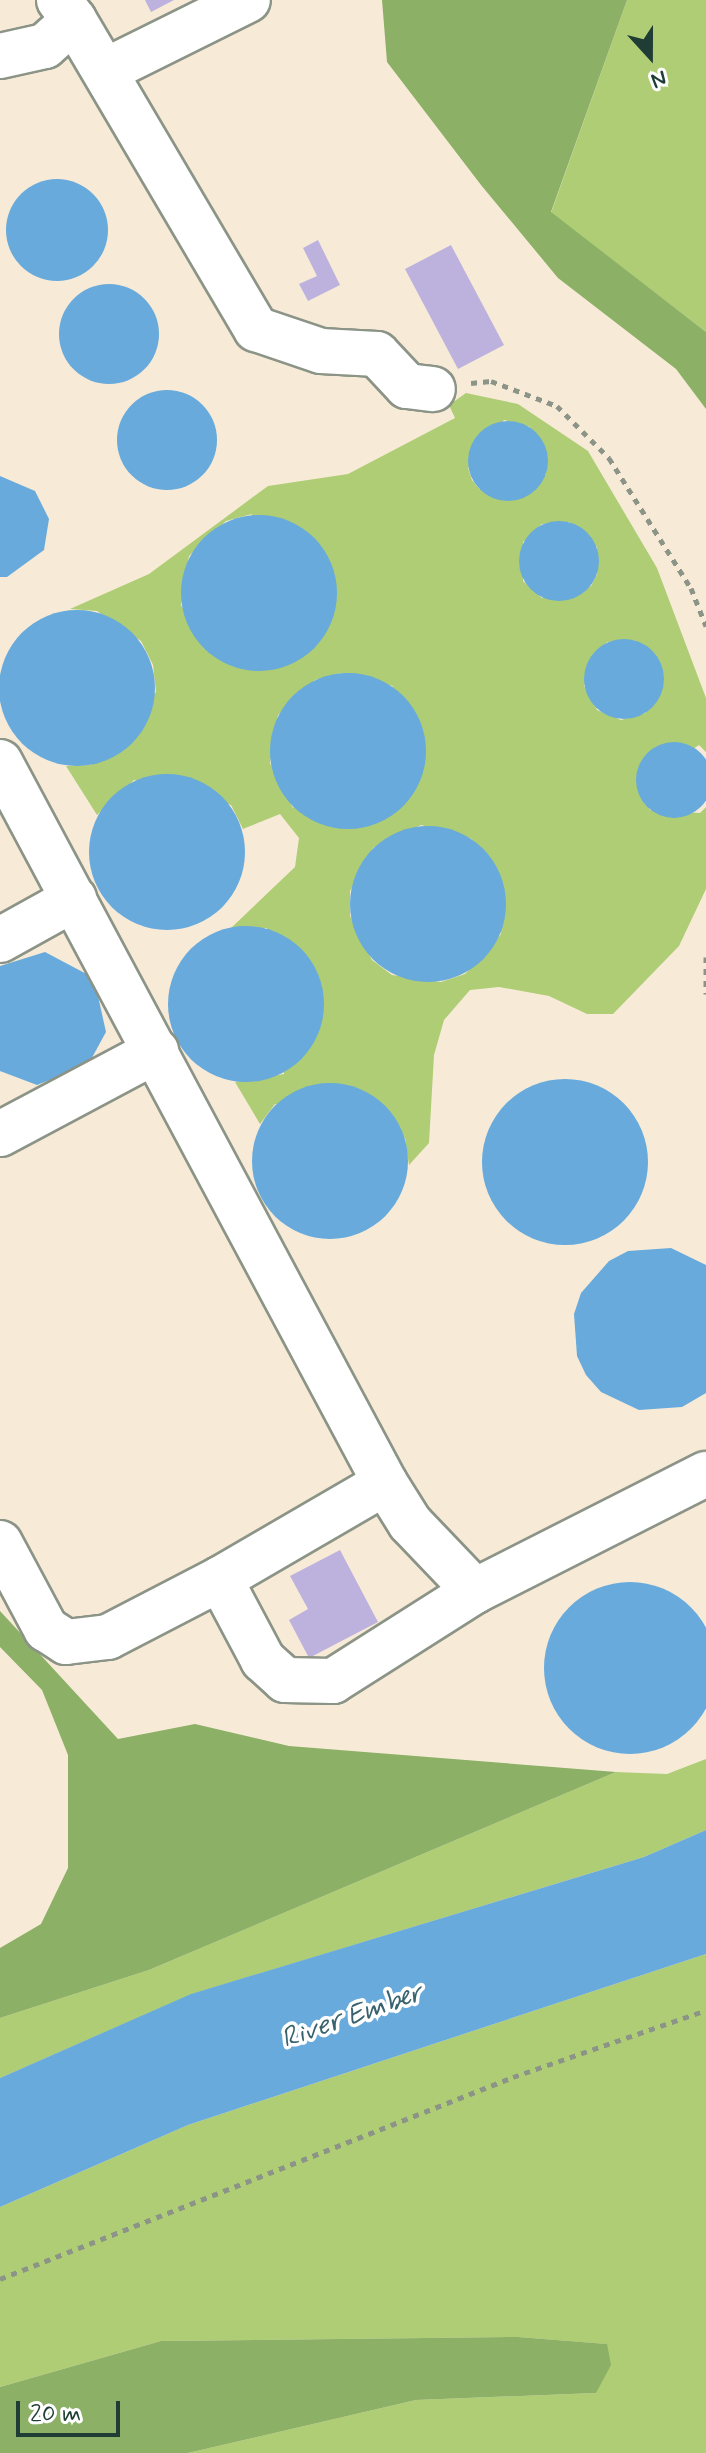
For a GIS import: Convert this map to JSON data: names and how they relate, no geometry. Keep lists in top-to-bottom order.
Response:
{
  "water": ["River Ember"],
  "scale_bar": "20 m",
  "north": "bottom"
}
